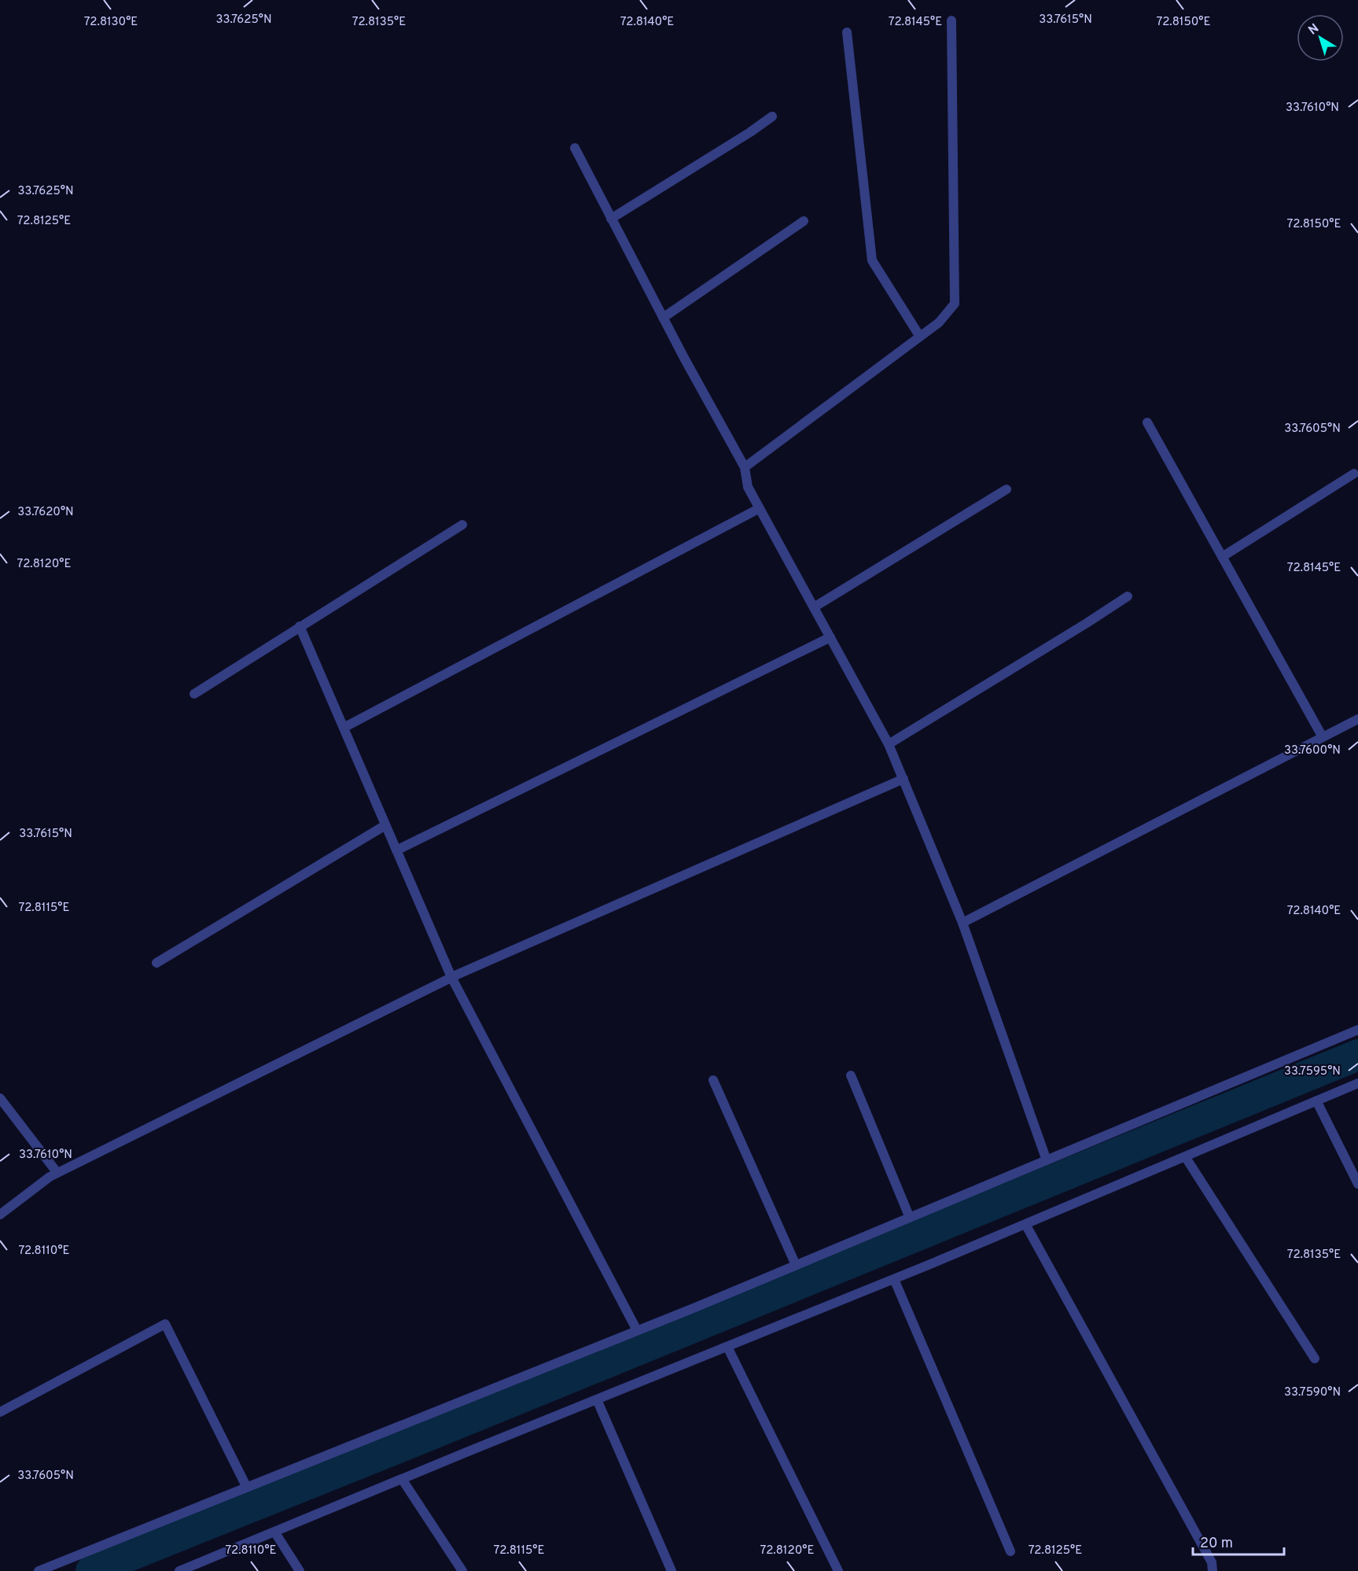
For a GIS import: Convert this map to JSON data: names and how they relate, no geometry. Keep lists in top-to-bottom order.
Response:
{
  "scale_bar": "20 m",
  "north": "top left",
  "coordinates": [
    "33.7625°N",
    "33.7615°N",
    "72.8130°E",
    "72.8135°E",
    "72.8140°E",
    "72.8145°E",
    "72.8150°E",
    "33.7610°N",
    "72.8125°E",
    "33.7605°N",
    "33.7620°N",
    "72.8120°E",
    "33.7600°N",
    "72.8115°E",
    "33.7595°N",
    "72.8110°E",
    "33.7590°N"
  ]
}
